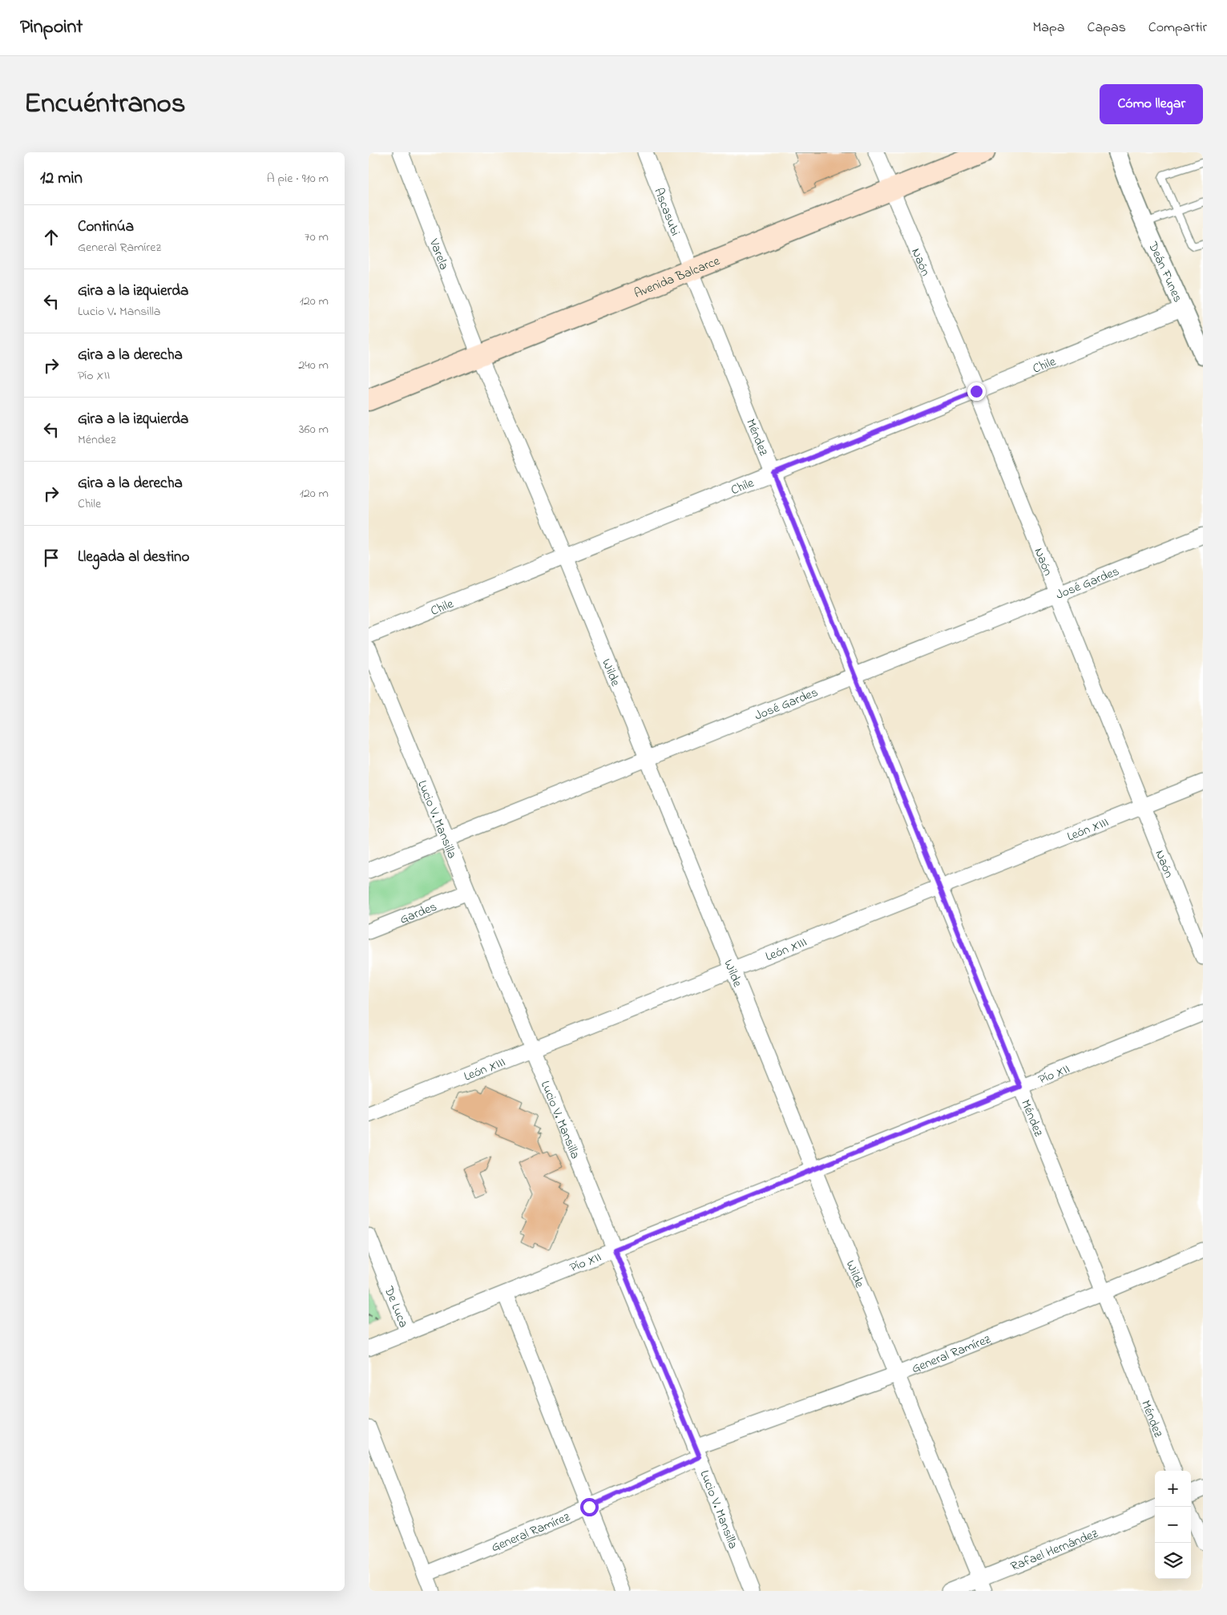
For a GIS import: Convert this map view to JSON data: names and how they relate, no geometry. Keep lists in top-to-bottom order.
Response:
{
  "streets": {
    "main road": ["Avenida Balcarce"],
    "street": [
      "Ascasubi",
      "Varela",
      "Naón",
      "Deán Funes",
      "Chile",
      "Méndez",
      "José Gardes",
      "Wilde",
      "Lucio V. Mansilla",
      "León XIII",
      "Gardes",
      "Pío XII",
      "De Luca",
      "General Ramírez",
      "Rafael Hernández"
    ]
  },
  "crossings": [
    ["Ascasubi", "Avenida Balcarce"],
    ["Ascasubi", "Méndez"],
    ["Varela", "Avenida Balcarce"],
    ["Varela", "Wilde"],
    ["Naón", "Avenida Balcarce"],
    ["Naón", "Chile"],
    ["Naón", "José Gardes"],
    ["Naón", "León XIII"],
    ["Deán Funes", "Chile"],
    ["Avenida Balcarce", "Méndez"],
    ["Avenida Balcarce", "Wilde"],
    ["Chile", "Méndez"],
    ["Chile", "Wilde"],
    ["Méndez", "José Gardes"],
    ["Méndez", "León XIII"],
    ["Méndez", "Pío XII"],
    ["Méndez", "General Ramírez"],
    ["José Gardes", "Wilde"],
    ["José Gardes", "Lucio V. Mansilla"],
    ["Wilde", "León XIII"],
    ["Wilde", "Pío XII"],
    ["Wilde", "General Ramírez"],
    ["Wilde", "Rafael Hernández"],
    ["Lucio V. Mansilla", "León XIII"],
    ["Lucio V. Mansilla", "Gardes"],
    ["Lucio V. Mansilla", "Pío XII"],
    ["Lucio V. Mansilla", "General Ramírez"],
    ["Pío XII", "De Luca"]
  ],
  "page": {
    "header": "Pinpoint",
    "nav": ["Mapa", "Capas", "Compartir"],
    "title": "Encuéntranos",
    "buttons": "Cómo llegar",
    "heading": ["12 min", "A pie · 910 m"],
    "list": [
      ["Continúa", "General Ramírez", "70 m"],
      ["Gira a la izquierda", "Lucio V. Mansilla", "120 m"],
      ["Gira a la derecha", "Pío XII", "240 m"],
      ["Gira a la izquierda", "Méndez", "360 m"],
      ["Gira a la derecha", "Chile", "120 m"],
      "Llegada al destino"
    ],
    "map_buttons": ["+", "−"]
  }
}
